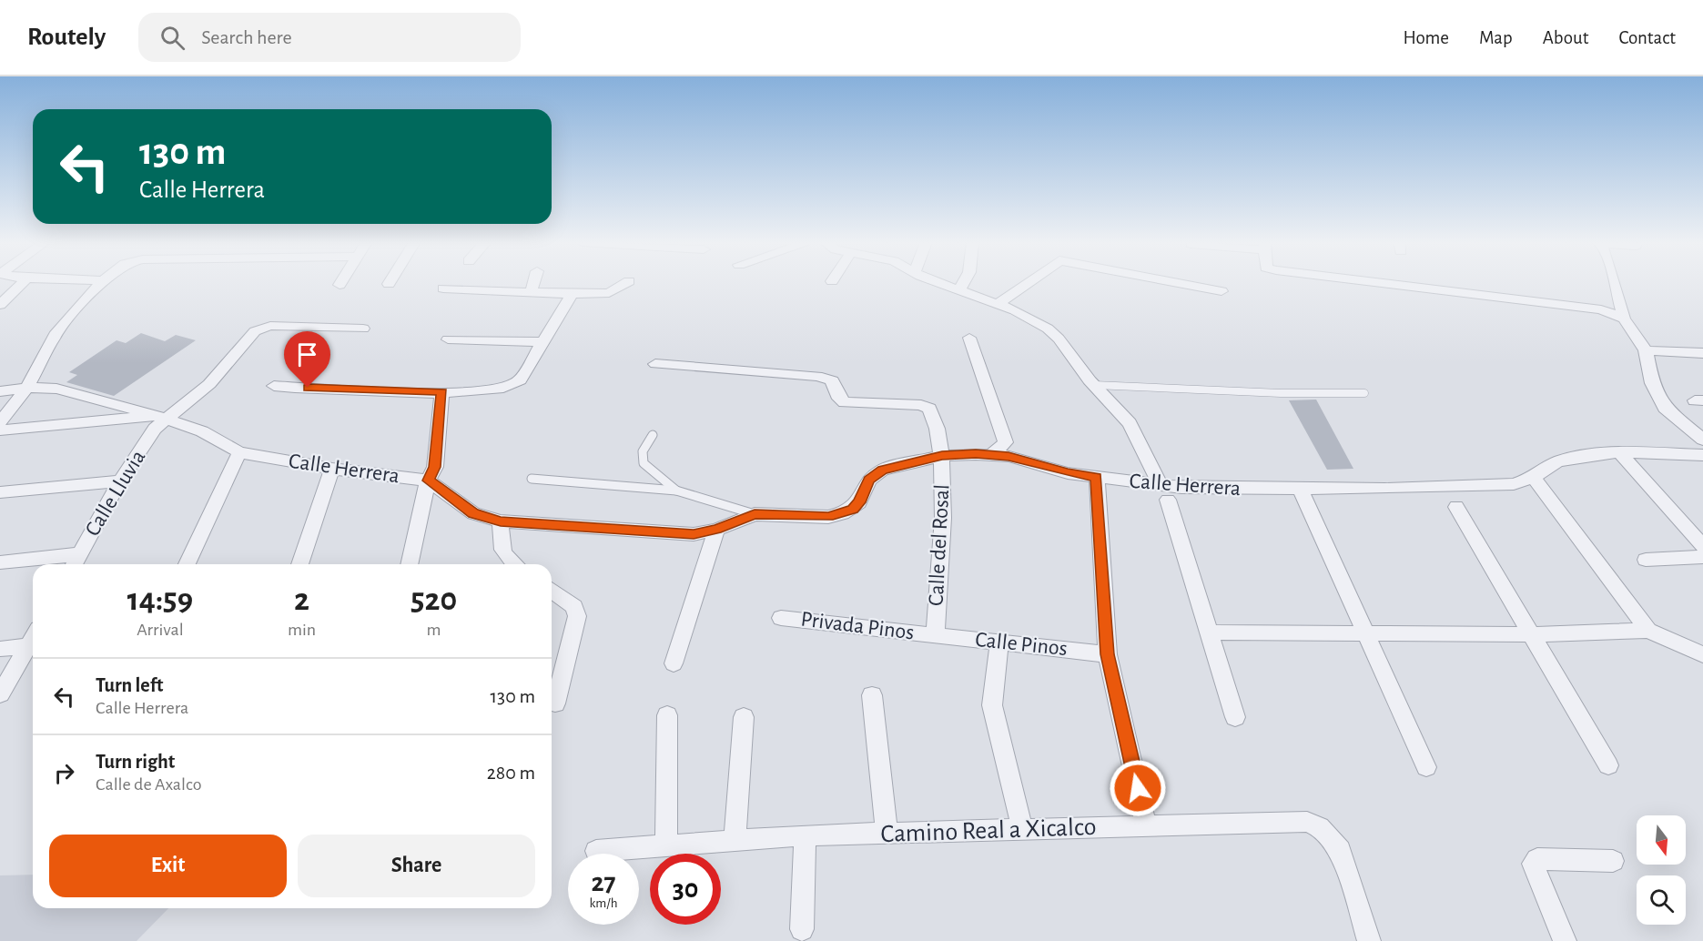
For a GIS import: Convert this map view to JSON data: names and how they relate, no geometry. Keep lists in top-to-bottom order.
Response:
{
  "streets": {
    "street": [
      "Calle Herrera",
      "Calle Lluvia",
      "Calle del Rosal",
      "Privada Pinos",
      "Calle Pinos",
      "Camino Real a Xicalco"
    ]
  },
  "crossings": [
    ["Calle Herrera", "Calle Lluvia"],
    ["Calle Herrera", "Calle del Rosal"],
    ["Calle del Rosal", "Privada Pinos"],
    ["Calle del Rosal", "Calle Pinos"],
    ["Privada Pinos", "Calle Pinos"]
  ],
  "north": "bottom",
  "page": {
    "header": "Routely",
    "search": "Search here",
    "nav": [
      "Home",
      "Map",
      "About",
      "Contact"
    ],
    "turn": ["130 m", "Calle Herrera"],
    "eta": [
      "14:59",
      "Arrival",
      "2",
      "min",
      "520",
      "m"
    ],
    "list": [
      {
        "name": "Turn left",
        "note": "Calle Herrera",
        "value": "130 m"
      },
      {
        "name": "Turn right",
        "note": "Calle de Axalco",
        "value": "280 m"
      }
    ],
    "buttons": ["Exit", "Share"],
    "speed": "27 km/h",
    "limit": "30"
  }
}
